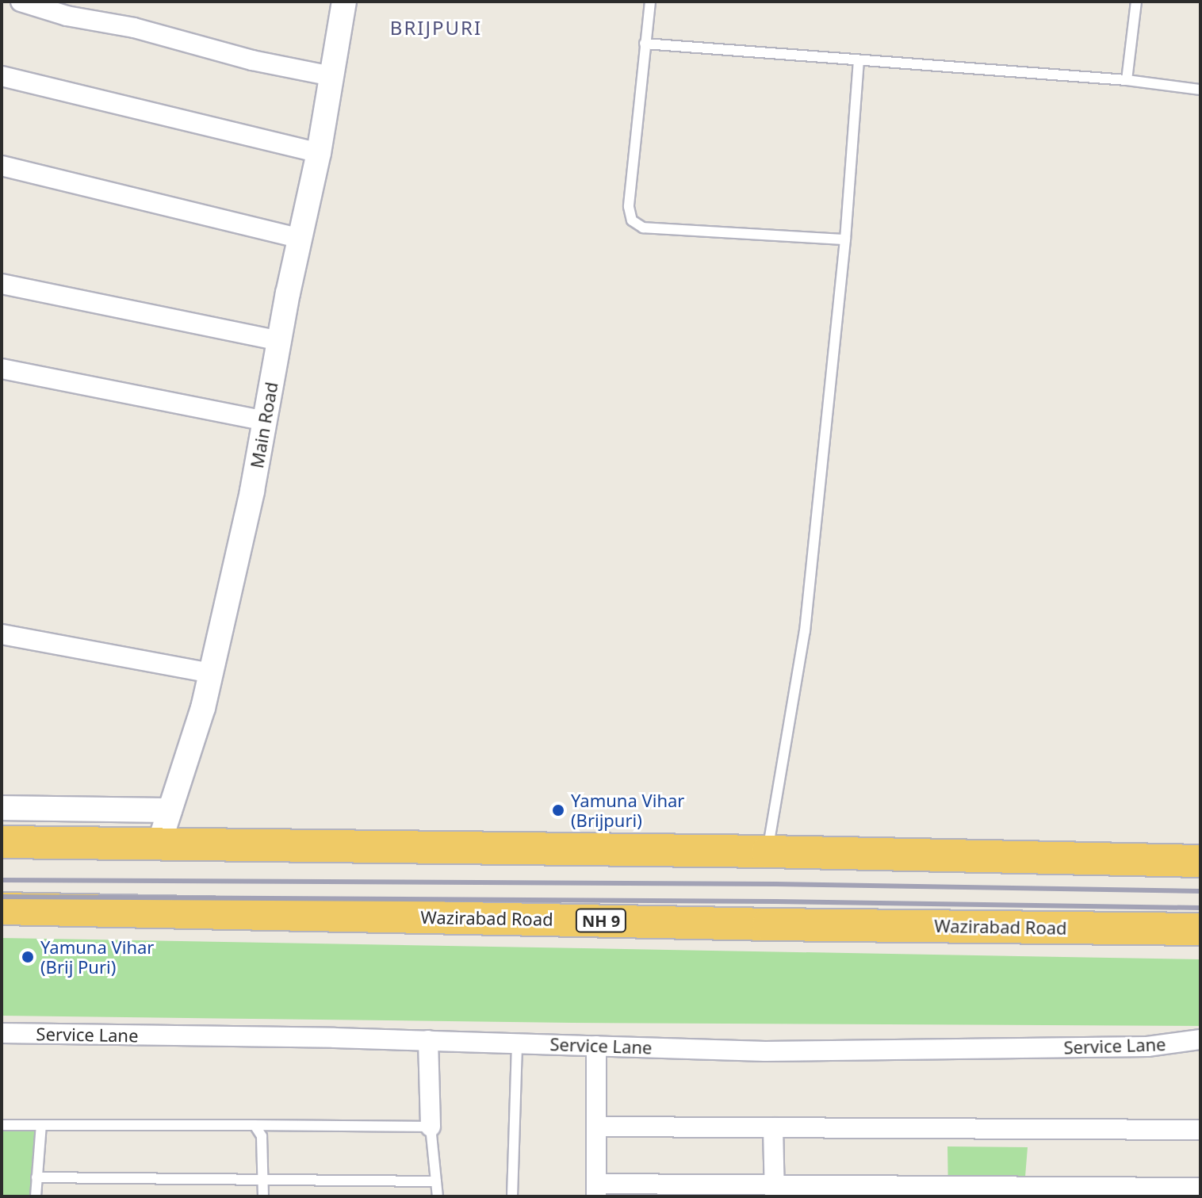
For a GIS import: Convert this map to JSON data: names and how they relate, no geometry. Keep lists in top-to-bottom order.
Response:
{
  "streets": {
    "highway": ["Wazirabad Road", "NH 9"],
    "street": ["Main Road", "Service Lane"]
  },
  "districts": ["BRIJPURI"],
  "places": ["Yamuna Vihar (Brijpuri)", "Yamuna Vihar (Brij Puri)"]
}
